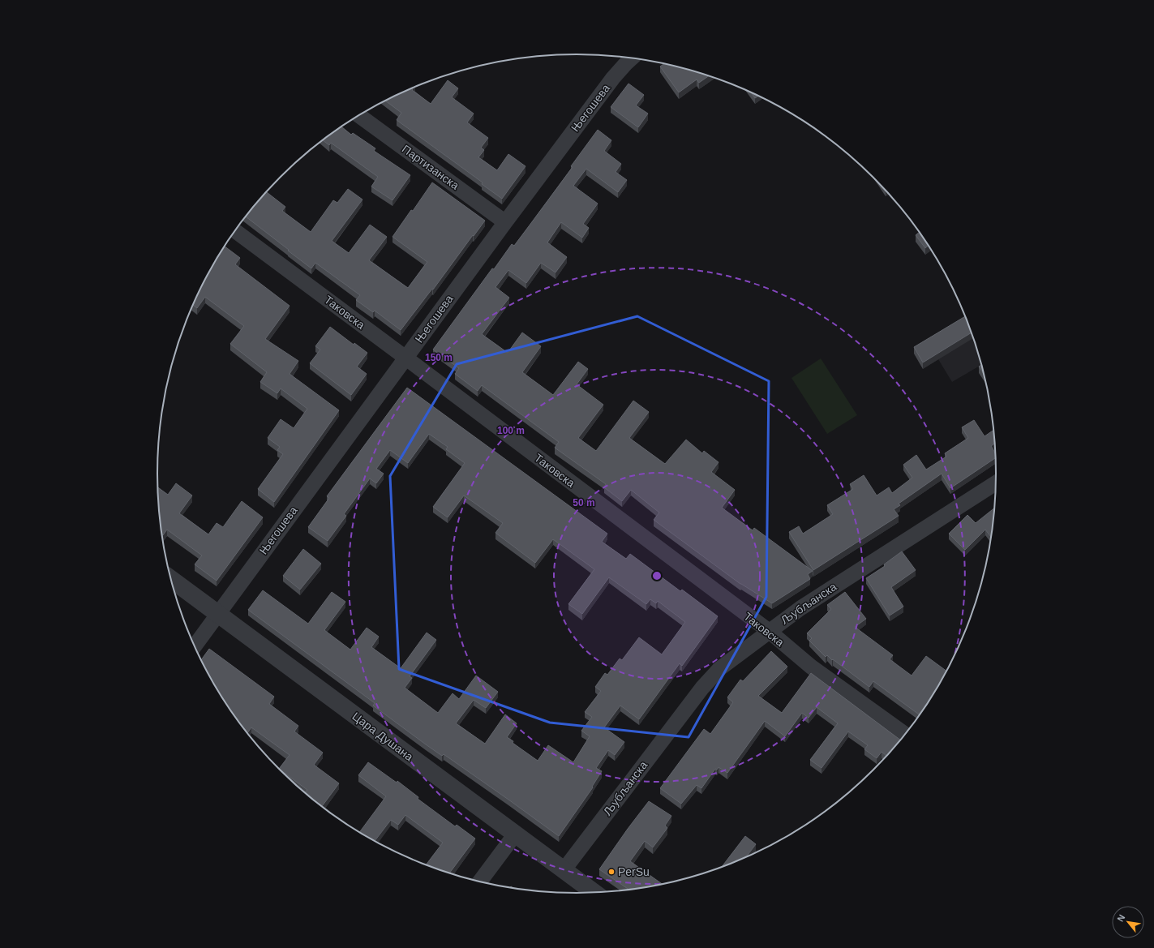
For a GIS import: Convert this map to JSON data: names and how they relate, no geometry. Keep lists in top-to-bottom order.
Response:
{
  "streets": {
    "street": [
      "Његошева",
      "Партизанска",
      "Таковска",
      "Љубљанска",
      "Цара Душана"
    ]
  },
  "crossings": [
    ["Његошева", "Партизанска"],
    ["Његошева", "Таковска"],
    ["Његошева", "Цара Душана"],
    ["Таковска", "Љубљанска"],
    ["Љубљанска", "Цара Душана"]
  ],
  "places": ["PerSu"],
  "north": "top left",
  "rings": ["150 m", "100 m", "50 m"]
}
